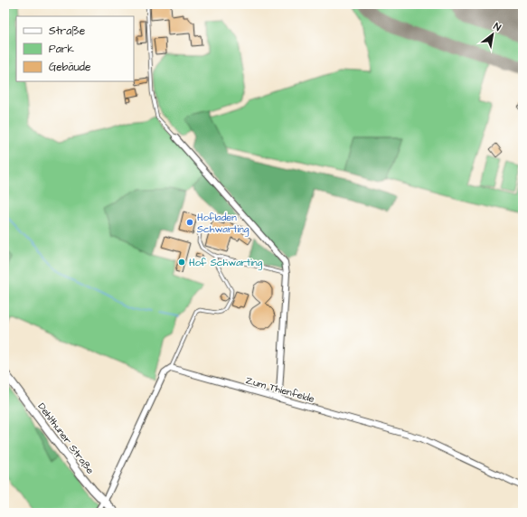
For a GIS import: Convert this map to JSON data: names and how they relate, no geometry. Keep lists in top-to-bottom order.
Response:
{
  "streets": {
    "street": ["Zum Thienfelde", "Dehlthuner Straße"]
  },
  "places": ["Hofladen Schwarting", "Hof Schwarting"],
  "legend": ["Straße", "Park", "Gebäude"],
  "north": "top right"
}
